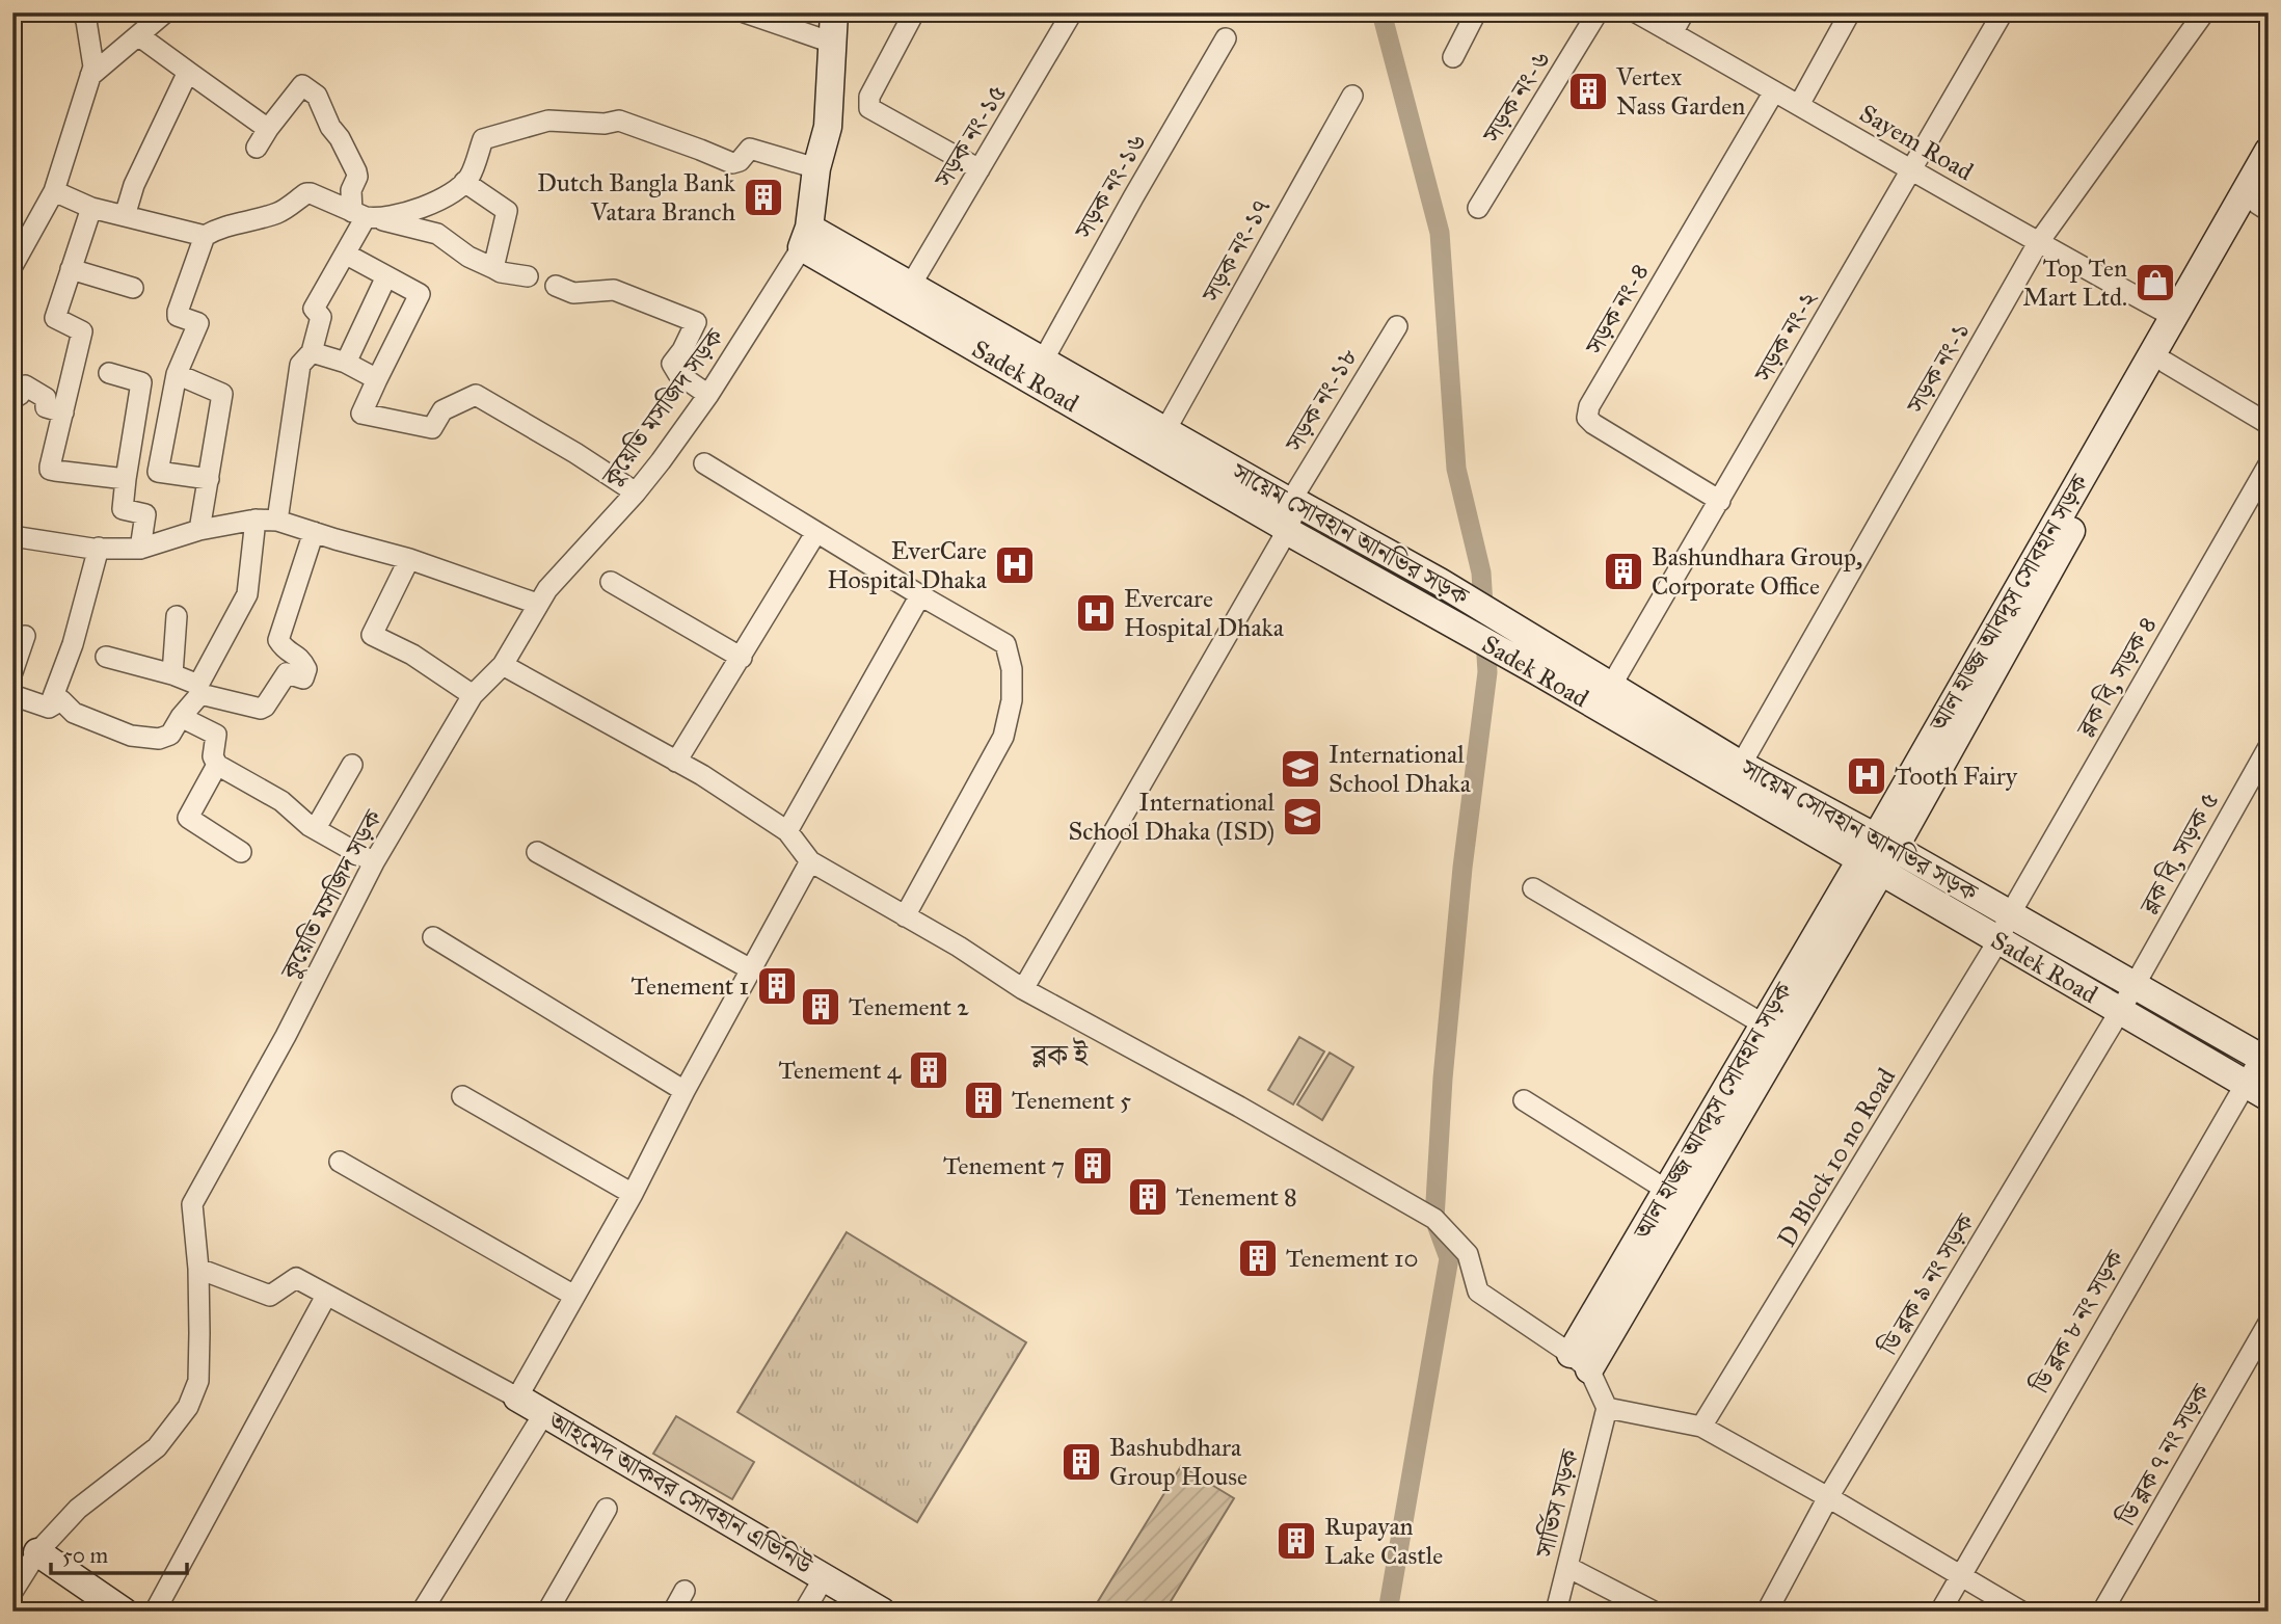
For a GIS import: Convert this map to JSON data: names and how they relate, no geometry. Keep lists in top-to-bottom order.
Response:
{
  "streets": {
    "street": [
      "সড়ক নং-৬",
      "সড়ক নং-১৫",
      "Sayem Road",
      "সড়ক নং-১৬",
      "সড়ক নং-১৭",
      "সড়ক নং-৪",
      "সড়ক নং-২",
      "সড়ক নং-১",
      "Sadek Road",
      "সড়ক নং-১৮",
      "কুয়েতি মসজিদ সড়ক",
      "সায়েম সোবহান আনভির সড়ক",
      "আল হাজ্জ আবদুস সোবহান সড়ক",
      "ব্লক বি, সড়ক ৪",
      "ব্লক বি, সড়ক ৫",
      "D Block 10 no Road",
      "ডি ব্লক ৯ নং সড়ক",
      "ডি ব্লক ৮ নং সড়ক",
      "ডি ব্লক ৭ নং সড়ক",
      "আহমেদ আকবর সোবহান এভিনিউ",
      "সার্ভিস সড়ক"
    ]
  },
  "crossings": [
    ["সড়ক নং-১৫", "সায়েম সোবহান আনভির সড়ক"],
    ["Sayem Road", "সড়ক নং-৪"],
    ["Sayem Road", "সড়ক নং-২"],
    ["Sayem Road", "সড়ক নং-১"],
    ["Sayem Road", "আল হাজ্জ আবদুস সোবহান সড়ক"],
    ["সড়ক নং-১৬", "সায়েম সোবহান আনভির সড়ক"],
    ["সড়ক নং-১৭", "সায়েম সোবহান আনভির সড়ক"],
    ["সড়ক নং-৪", "সড়ক নং-২"],
    ["সড়ক নং-২", "সায়েম সোবহান আনভির সড়ক"],
    ["সড়ক নং-১", "সায়েম সোবহান আনভির সড়ক"],
    ["Sadek Road", "সড়ক নং-১৮"],
    ["Sadek Road", "কুয়েতি মসজিদ সড়ক"],
    ["Sadek Road", "সায়েম সোবহান আনভির সড়ক"],
    ["Sadek Road", "আল হাজ্জ আবদুস সোবহান সড়ক"],
    ["Sadek Road", "D Block 10 no Road"],
    ["Sadek Road", "ডি ব্লক ৯ নং সড়ক"],
    ["Sadek Road", "ডি ব্লক ৮ নং সড়ক"],
    ["সড়ক নং-১৮", "সায়েম সোবহান আনভির সড়ক"],
    ["কুয়েতি মসজিদ সড়ক", "সায়েম সোবহান আনভির সড়ক"],
    ["সায়েম সোবহান আনভির সড়ক", "আল হাজ্জ আবদুস সোবহান সড়ক"],
    ["সায়েম সোবহান আনভির সড়ক", "ব্লক বি, সড়ক ৪"],
    ["সায়েম সোবহান আনভির সড়ক", "ব্লক বি, সড়ক ৫"],
    ["সায়েম সোবহান আনভির সড়ক", "D Block 10 no Road"],
    ["সায়েম সোবহান আনভির সড়ক", "ডি ব্লক ৯ নং সড়ক"],
    ["সায়েম সোবহান আনভির সড়ক", "ডি ব্লক ৮ নং সড়ক"],
    ["ব্লক বি, সড়ক ৪", "D Block 10 no Road"],
    ["ব্লক বি, সড়ক ৫", "ডি ব্লক ৯ নং সড়ক"]
  ],
  "districts": ["ব্লক ই"],
  "places": {
    "building": [
      "Vertex Nass Garden",
      "Dutch Bangla Bank Vatara Branch",
      "Bashundhara Group, Corporate Office",
      "Tenement 1",
      "Tenement 2",
      "Tenement 4",
      "Tenement 5",
      "Tenement 7",
      "Tenement 8",
      "Tenement 10",
      "Bashubdhara Group House",
      "Rupayan Lake Castle"
    ],
    "shop": ["Top Ten Mart Ltd."],
    "hospital": ["EverCare Hospital Dhaka", "Evercare Hospital Dhaka", "Tooth Fairy"],
    "school or university": ["International School Dhaka", "International School Dhaka (ISD)"]
  },
  "scale_bar": "50 m"
}
